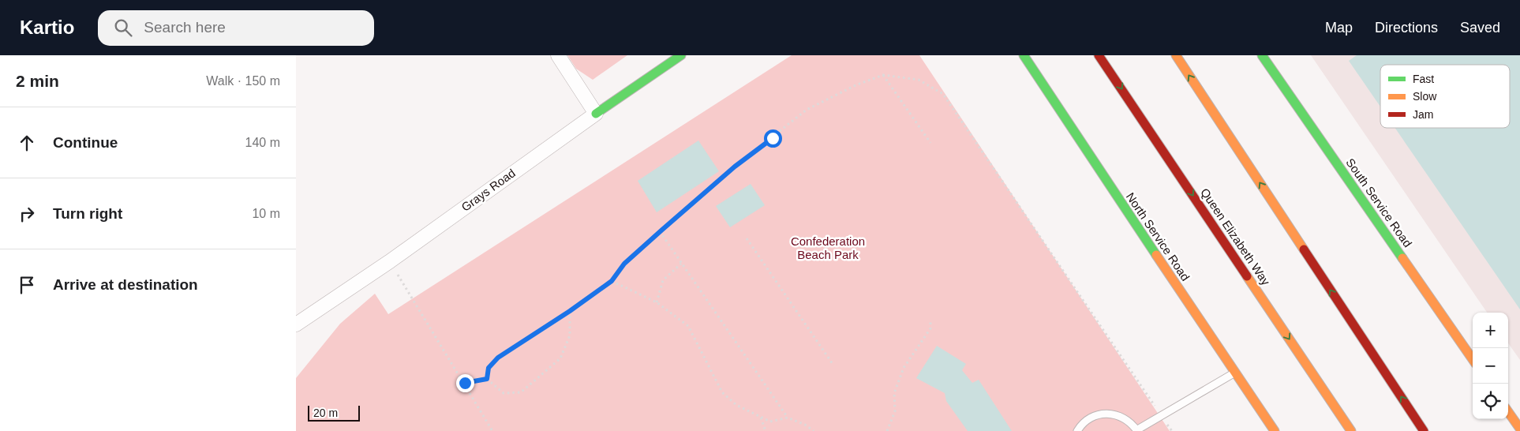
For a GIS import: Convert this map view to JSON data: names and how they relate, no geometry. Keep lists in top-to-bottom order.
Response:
{
  "streets": {
    "main road": [
      "Grays Road",
      "South Service Road",
      "North Service Road",
      "Queen Elizabeth Way"
    ]
  },
  "parks": ["Confederation Beach Park"],
  "legend": ["Fast", "Slow", "Jam"],
  "scale_bar": "20 m",
  "page": {
    "header": "Kartio",
    "search": "Search here",
    "nav": ["Map", "Directions", "Saved"],
    "heading": ["2 min", "Walk · 150 m"],
    "list": [
      ["Continue", "140 m"],
      ["Turn right", "10 m"],
      "Arrive at destination"
    ],
    "map_buttons": ["+", "−"],
    "scale": "20 m"
  }
}
